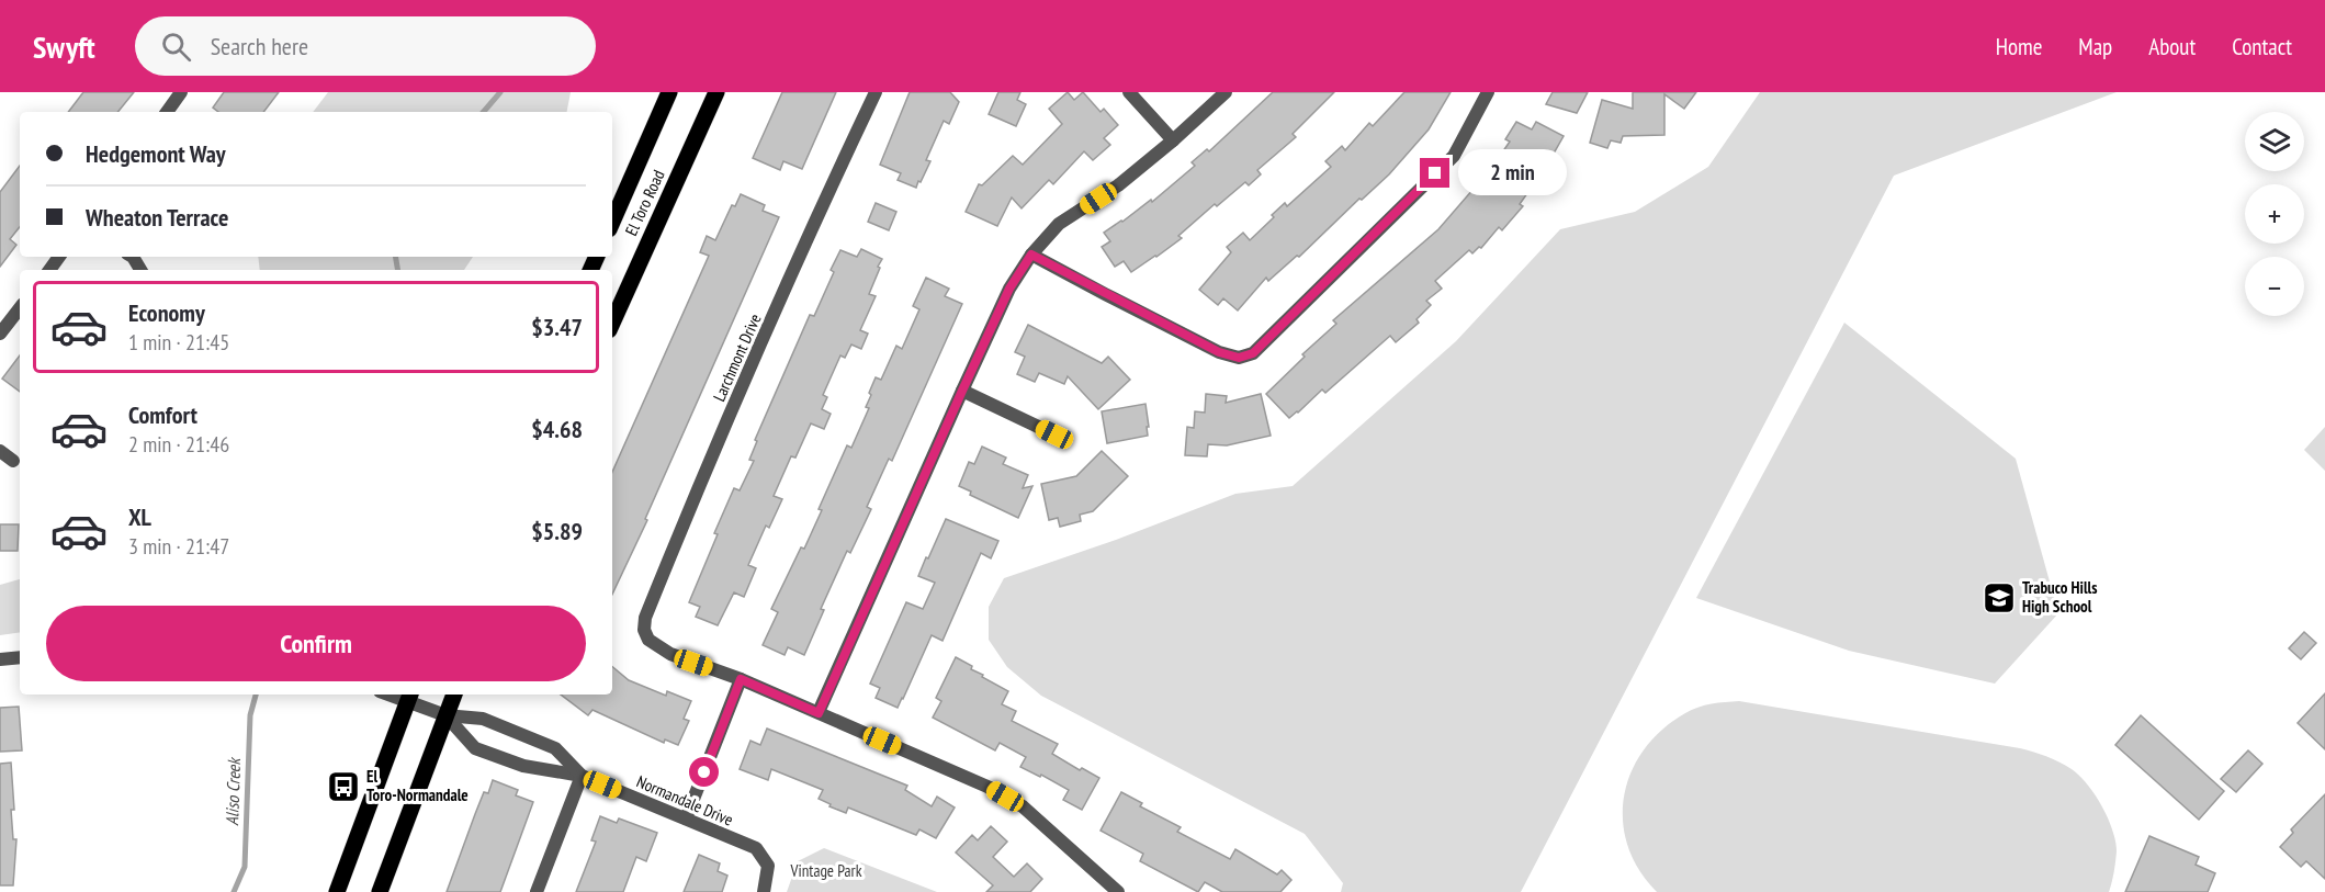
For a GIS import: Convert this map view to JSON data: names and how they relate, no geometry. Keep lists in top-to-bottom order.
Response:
{
  "streets": {
    "main road": ["El Toro Road"],
    "street": ["Larchmont Drive", "Normandale Drive"]
  },
  "water": ["Aliso Creek"],
  "parks": ["Vintage Park"],
  "places": {
    "school or university": ["Trabuco Hills High School"],
    "bus stop": ["El Toro-Normandale"]
  },
  "page": {
    "header": "Swyft",
    "search": "Search here",
    "nav": [
      "Home",
      "Map",
      "About",
      "Contact"
    ],
    "map_buttons": ["+", "−"],
    "banner": ["Hedgemont Way", "Wheaton Terrace"],
    "bubble": "2 min",
    "list": [
      {
        "name": "Economy",
        "note": "1 min · 21:45",
        "value": "$3.47"
      },
      {
        "name": "Comfort",
        "note": "2 min · 21:46",
        "value": "$4.68"
      },
      {
        "name": "XL",
        "note": "3 min · 21:47",
        "value": "$5.89"
      }
    ],
    "buttons": "Confirm"
  }
}
